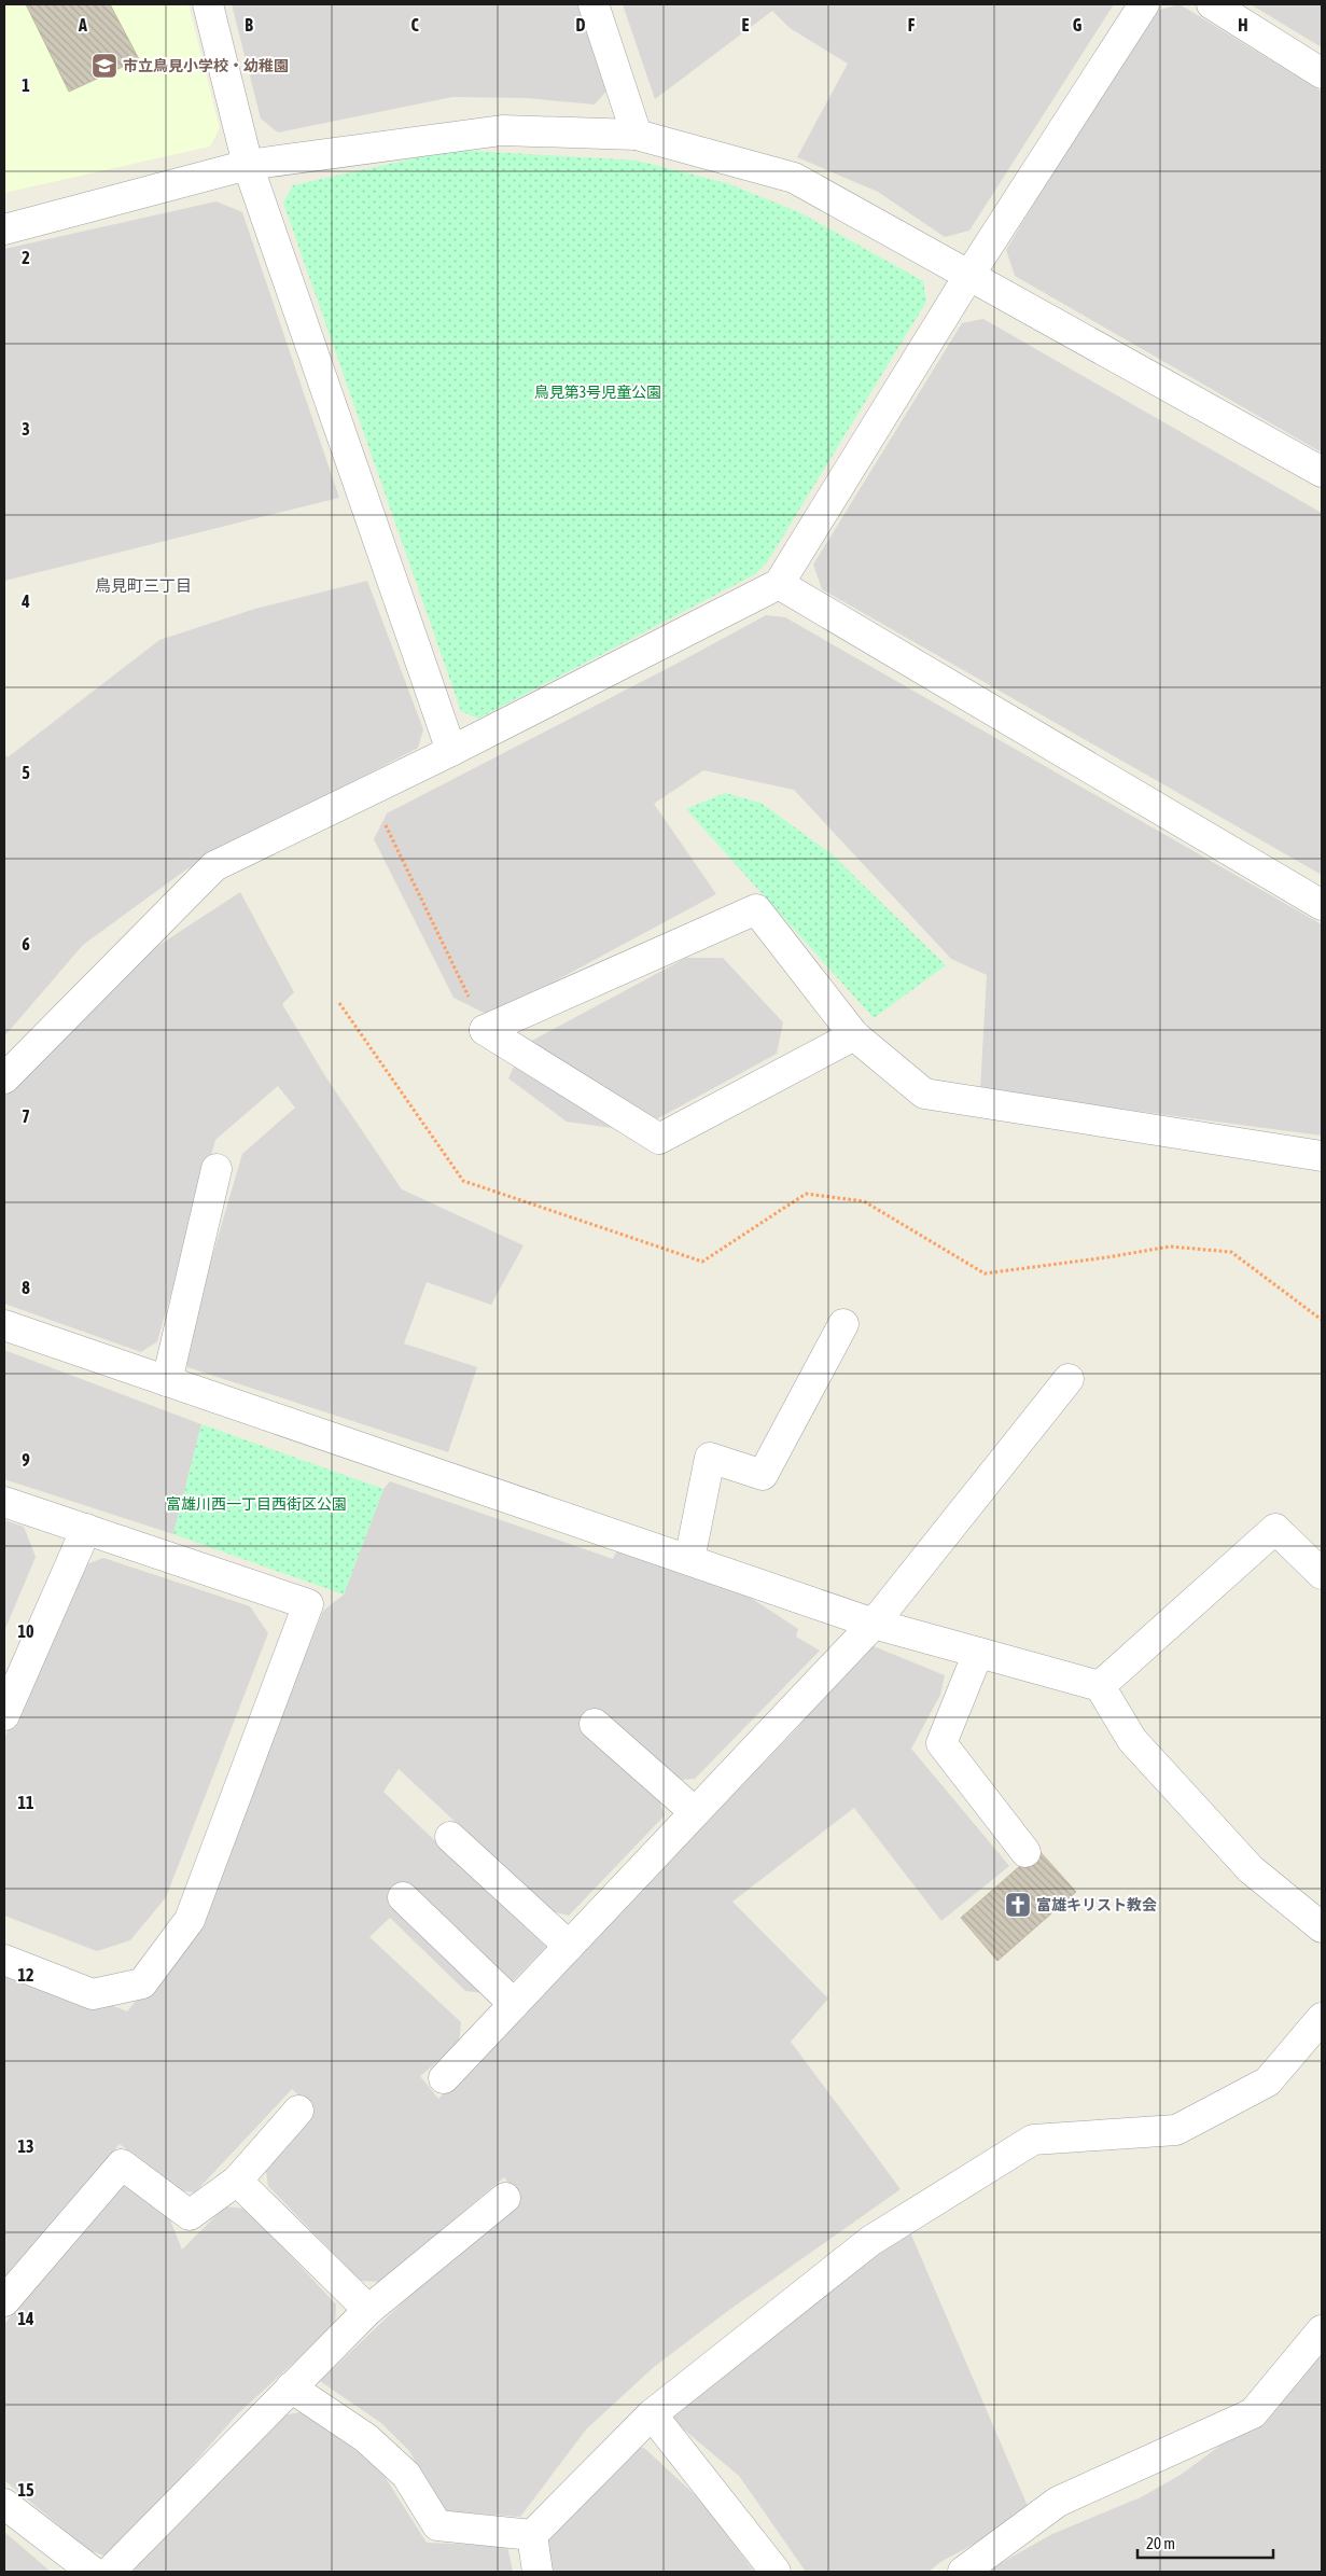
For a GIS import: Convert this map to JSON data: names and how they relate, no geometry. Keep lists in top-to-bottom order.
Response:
{
  "districts": ["鳥見町三丁目"],
  "parks": ["鳥見第3号児童公園", "富雄川西一丁目西街区公園"],
  "places": {
    "school or university": ["市立鳥見小学校・幼稚園"],
    "church": ["富雄キリスト教会"]
  },
  "scale_bar": "20 m",
  "grid": {
    "columns": [
      "A",
      "B",
      "C",
      "D",
      "E",
      "F",
      "G",
      "H"
    ],
    "rows": [
      "1",
      "2",
      "3",
      "4",
      "5",
      "6",
      "7",
      "8",
      "9",
      "10",
      "11",
      "12",
      "13",
      "14",
      "15"
    ]
  }
}
